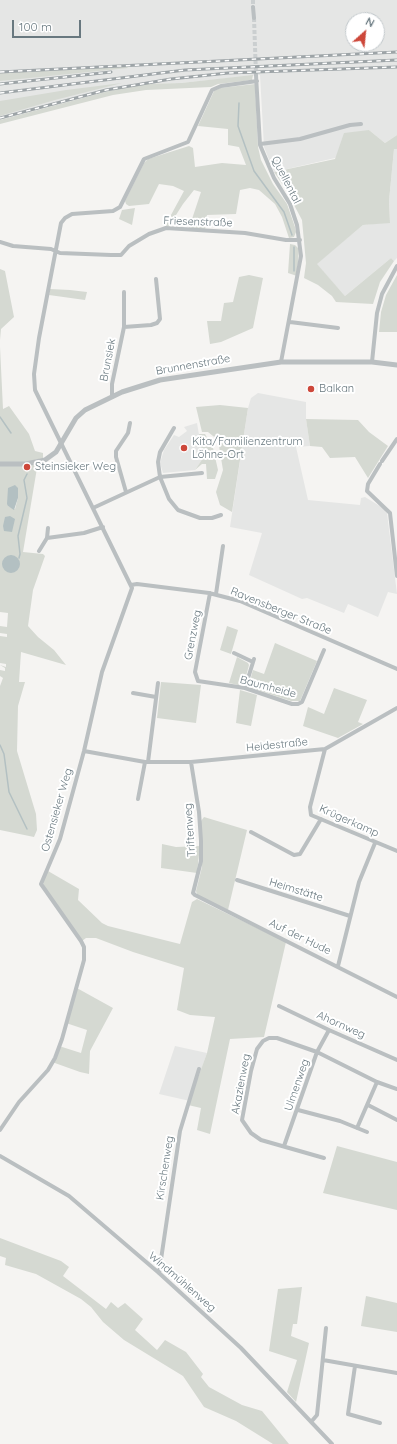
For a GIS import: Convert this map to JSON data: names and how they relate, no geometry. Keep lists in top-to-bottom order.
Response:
{
  "streets": {
    "street": [
      "Quellental",
      "Friesenstraße",
      "Brunsiek",
      "Brunnenstraße",
      "Ravensberger Straße",
      "Grenzweg",
      "Baumheide",
      "Heidestraße",
      "Ostensieker Weg",
      "Krügerkamp",
      "Triftenweg",
      "Heimstätte",
      "Auf der Hude",
      "Ahornweg",
      "Akazienweg",
      "Ulmenweg",
      "Kirschenweg",
      "Windmühlenweg"
    ]
  },
  "crossings": [
    ["Quellental", "Friesenstraße"],
    ["Quellental", "Brunnenstraße"],
    ["Brunsiek", "Brunnenstraße"],
    ["Ravensberger Straße", "Grenzweg"],
    ["Ravensberger Straße", "Ostensieker Weg"],
    ["Grenzweg", "Baumheide"],
    ["Heidestraße", "Ostensieker Weg"],
    ["Heidestraße", "Krügerkamp"],
    ["Heidestraße", "Triftenweg"],
    ["Triftenweg", "Auf der Hude"],
    ["Ahornweg", "Ulmenweg"],
    ["Akazienweg", "Ulmenweg"],
    ["Kirschenweg", "Windmühlenweg"]
  ],
  "places": ["Balkan", "Kita/Familienzentrum Löhne-Ort", "Steinsieker Weg"],
  "scale_bar": "100 m",
  "north": "top right"
}
